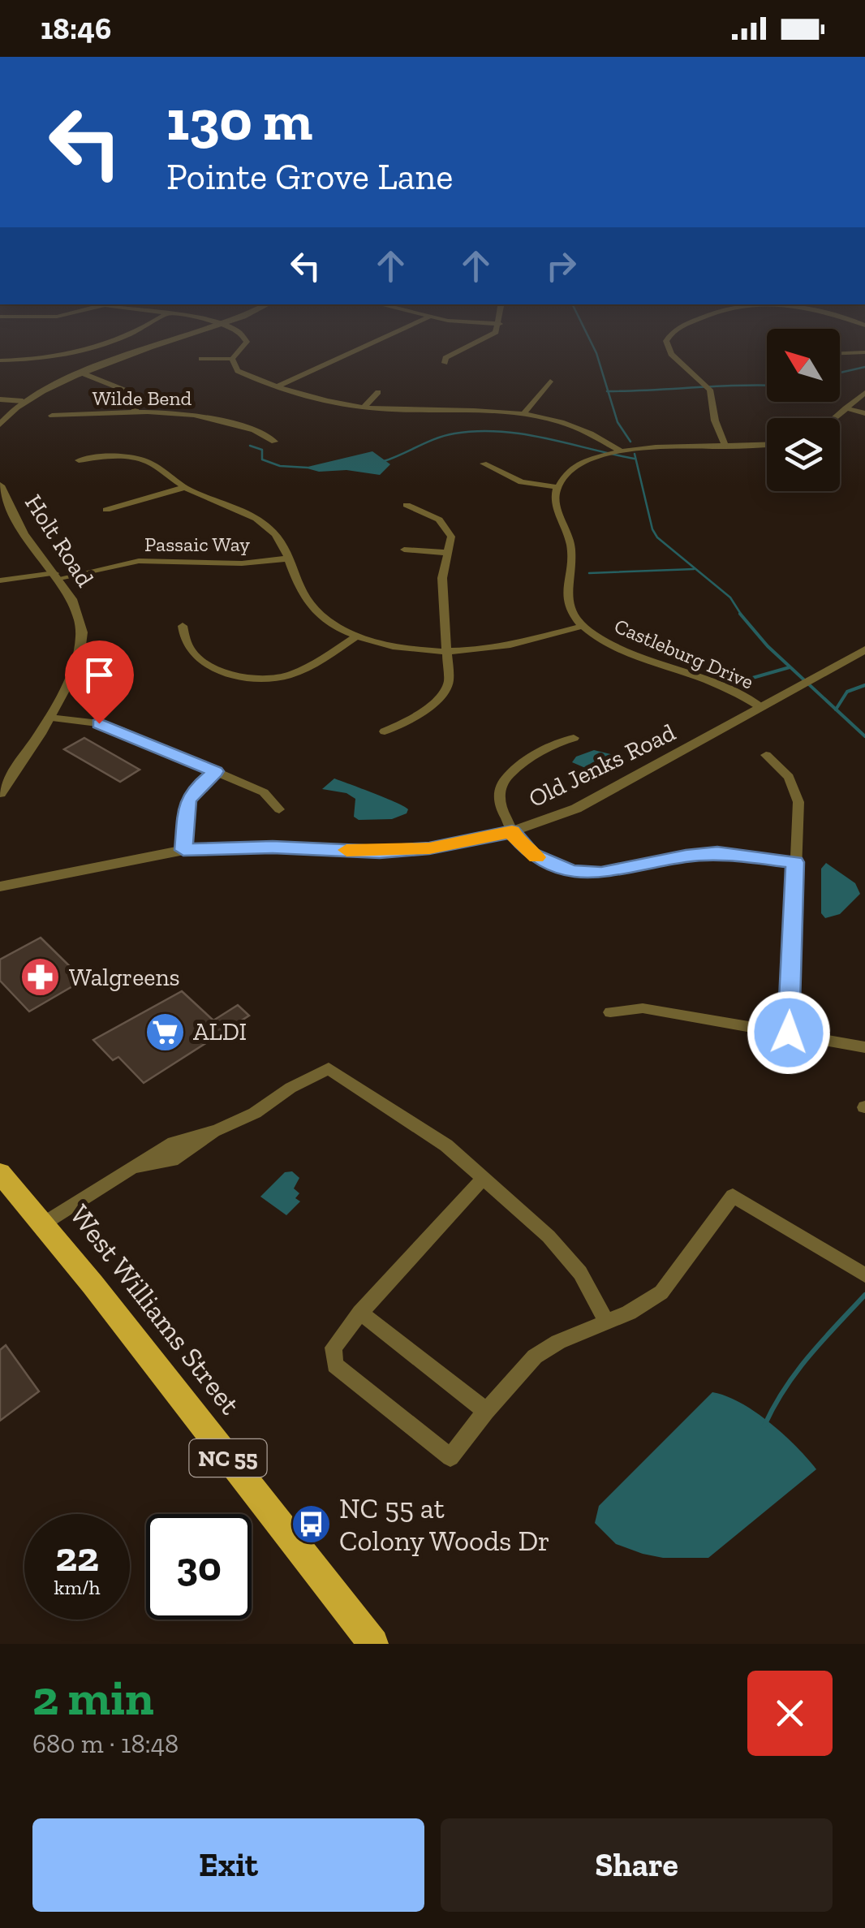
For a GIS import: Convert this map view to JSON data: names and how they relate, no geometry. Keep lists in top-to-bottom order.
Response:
{
  "streets": {
    "main road": ["West Williams Street", "NC 55"],
    "street": [
      "Wilde Bend",
      "Holt Road",
      "Passaic Way",
      "Castleburg Drive",
      "Old Jenks Road"
    ]
  },
  "crossings": [
    ["Holt Road", "Passaic Way"],
    ["Castleburg Drive", "Old Jenks Road"]
  ],
  "places": {
    "pharmacy": ["Walgreens"],
    "supermarket": ["ALDI"],
    "bus stop": ["NC 55 at Colony Woods Dr"]
  },
  "north": "top left",
  "page": {
    "status": "18:46",
    "turn": ["130 m", "Pointe Grove Lane"],
    "speed": "22 km/h",
    "limit": "30",
    "heading": ["2 min", "680 m · 18:48"],
    "buttons": ["Exit", "Share"]
  }
}
